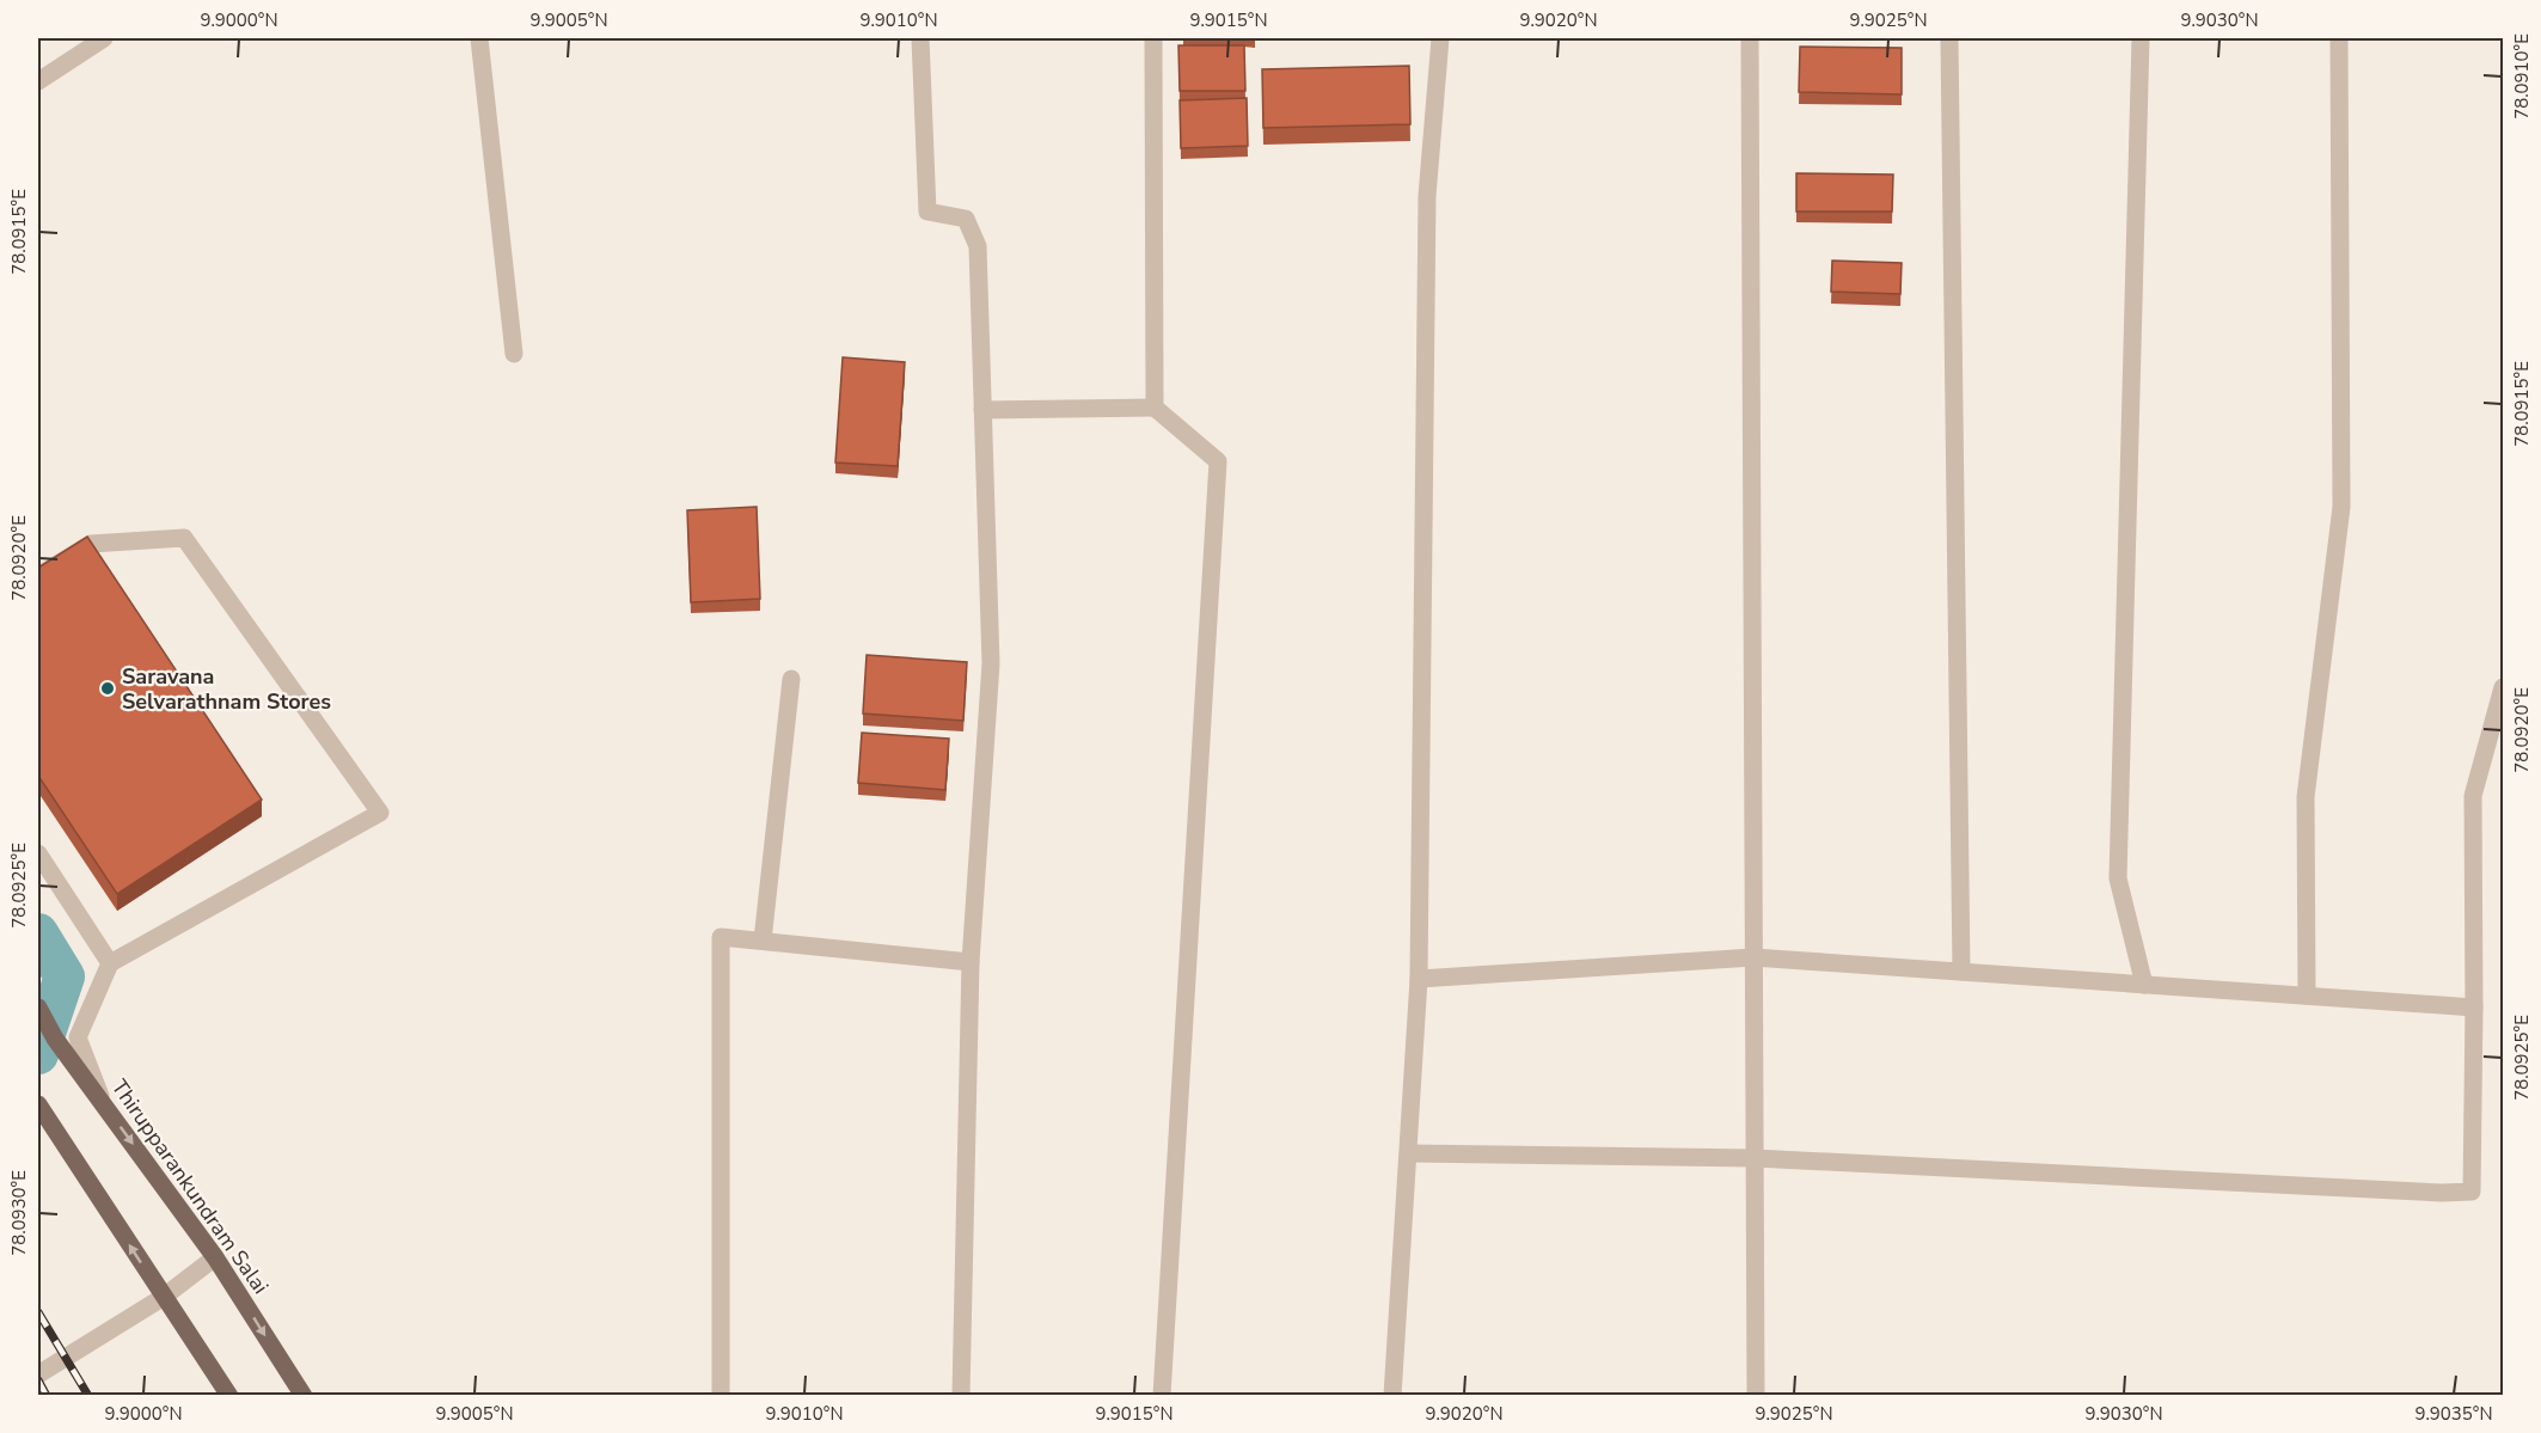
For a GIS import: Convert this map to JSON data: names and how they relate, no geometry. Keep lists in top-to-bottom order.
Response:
{
  "streets": {
    "main road": ["Thirupparankundram Salai"]
  },
  "places": ["Saravana Selvarathnam Stores"],
  "coordinates": [
    "9.9000°N",
    "9.9005°N",
    "9.9010°N",
    "9.9015°N",
    "9.9020°N",
    "9.9025°N",
    "9.9030°N",
    "78.0910°E",
    "78.0915°E",
    "78.0920°E",
    "78.0925°E",
    "78.0930°E",
    "9.9035°N"
  ]
}
